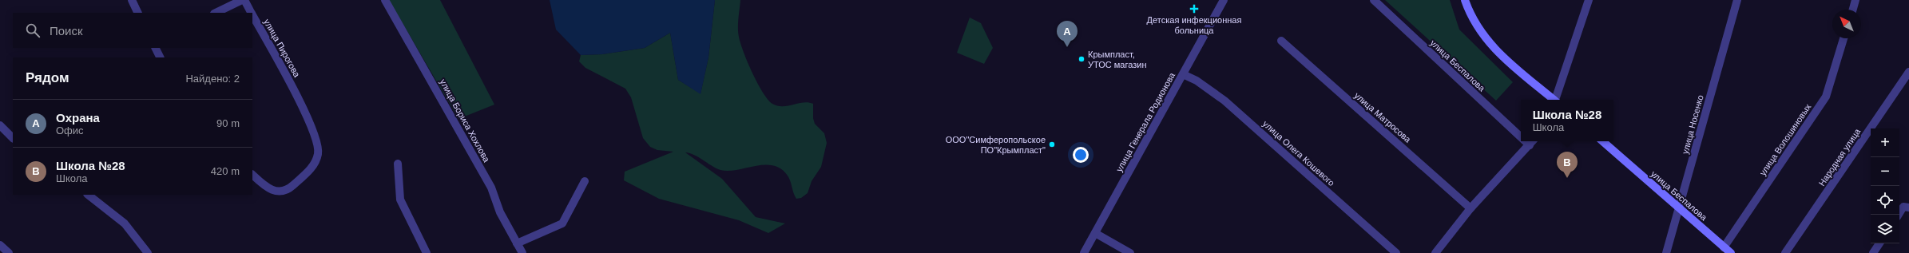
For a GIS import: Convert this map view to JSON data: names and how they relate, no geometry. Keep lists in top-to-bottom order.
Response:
{
  "streets": {
    "main road": ["улица Беспалова"],
    "street": [
      "улица Пирогова",
      "улица Матросова",
      "улица Бориса Хохлова",
      "улица Генерала Родионова",
      "улица Носенко",
      "улица Волошиновых",
      "улица Олега Кошевого",
      "Народная улица"
    ]
  },
  "crossings": [
    ["улица Беспалова", "улица Носенко"],
    ["улица Беспалова", "улица Волошиновых"],
    ["улица Генерала Родионова", "улица Олега Кошевого"]
  ],
  "places": {
    "health": ["Детская инфекционная больница"],
    "other": ["Крымпласт, УТОС магазин", "ООО\"Симферопольское ПО\"Крымпласт\""]
  },
  "north": "top left",
  "page": {
    "search": "Поиск",
    "pins": ["A", "B"],
    "heading": ["Рядом", "Найдено: 2"],
    "list": [
      {
        "mark": "A",
        "name": "Охрана",
        "note": "Офис",
        "value": "90 m"
      },
      {
        "mark": "B",
        "name": "Школа №28",
        "note": "Школа",
        "value": "420 m"
      }
    ],
    "popup": ["Школа №28", "Школа"],
    "map_buttons": ["+", "−"]
  }
}
